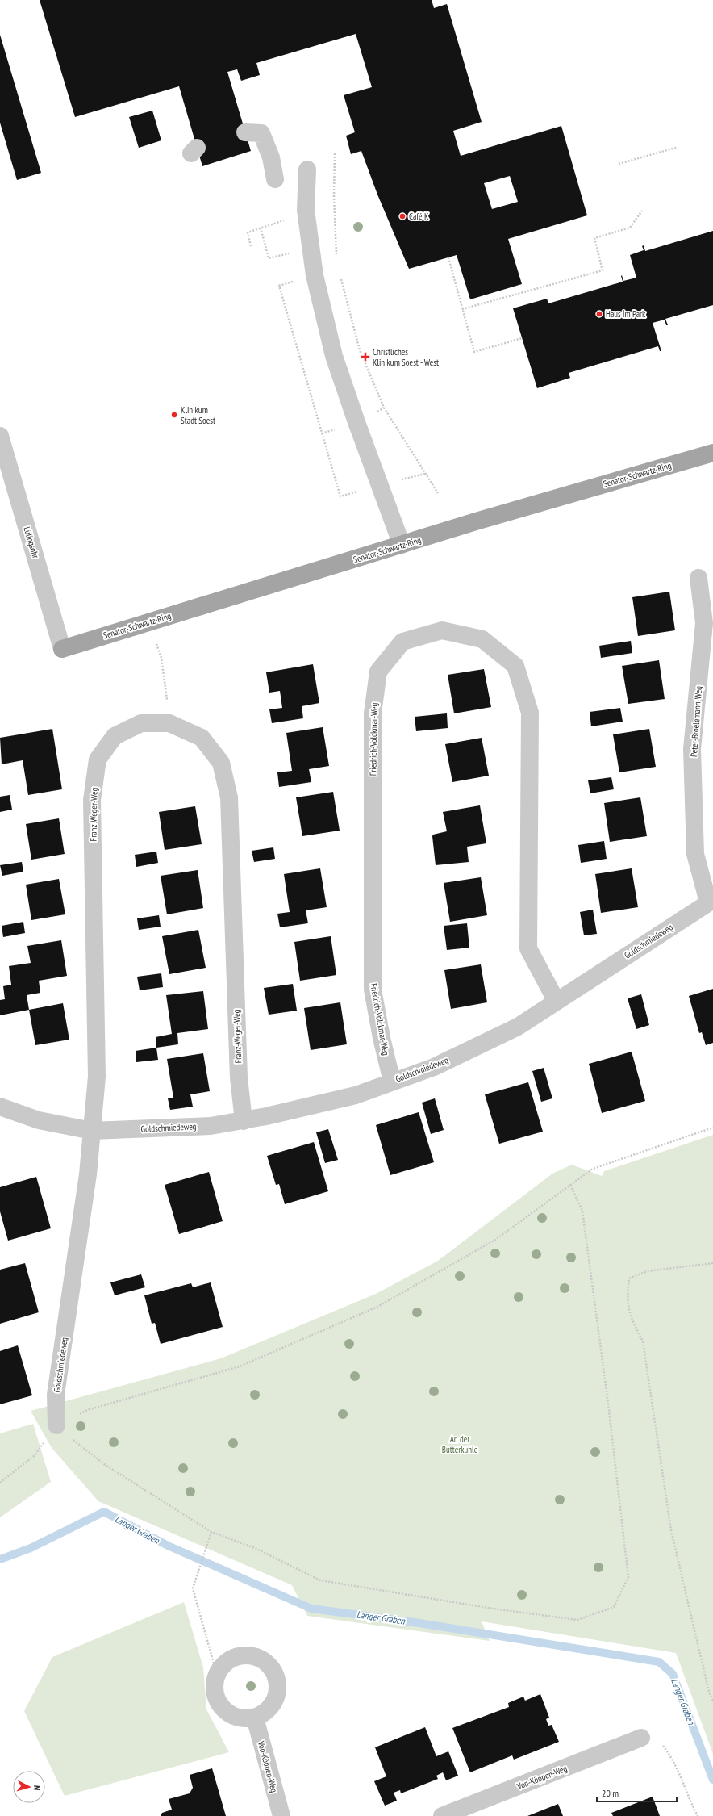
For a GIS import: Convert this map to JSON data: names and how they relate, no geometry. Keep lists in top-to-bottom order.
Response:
{
  "streets": {
    "main road": ["Senator-Schwartz-Ring"],
    "street": [
      "Lülingsohr",
      "Peter-Broelemann-Weg",
      "Friedrich-Volckmar-Weg",
      "Franz-Weger-Weg",
      "Goldschmiedeweg",
      "Von-Köppen-Weg"
    ]
  },
  "crossings": [
    ["Senator-Schwartz-Ring", "Lülingsohr"],
    ["Peter-Broelemann-Weg", "Goldschmiedeweg"],
    ["Friedrich-Volckmar-Weg", "Goldschmiedeweg"],
    ["Franz-Weger-Weg", "Goldschmiedeweg"]
  ],
  "water": ["Langer Graben"],
  "parks": ["An der Butterkuhle"],
  "places": {
    "other": ["Café K", "Haus im Park", "Klinikum Stadt Soest"],
    "health": ["Christliches Klinikum Soest - West"]
  },
  "scale_bar": "20 m",
  "north": "right"
}
